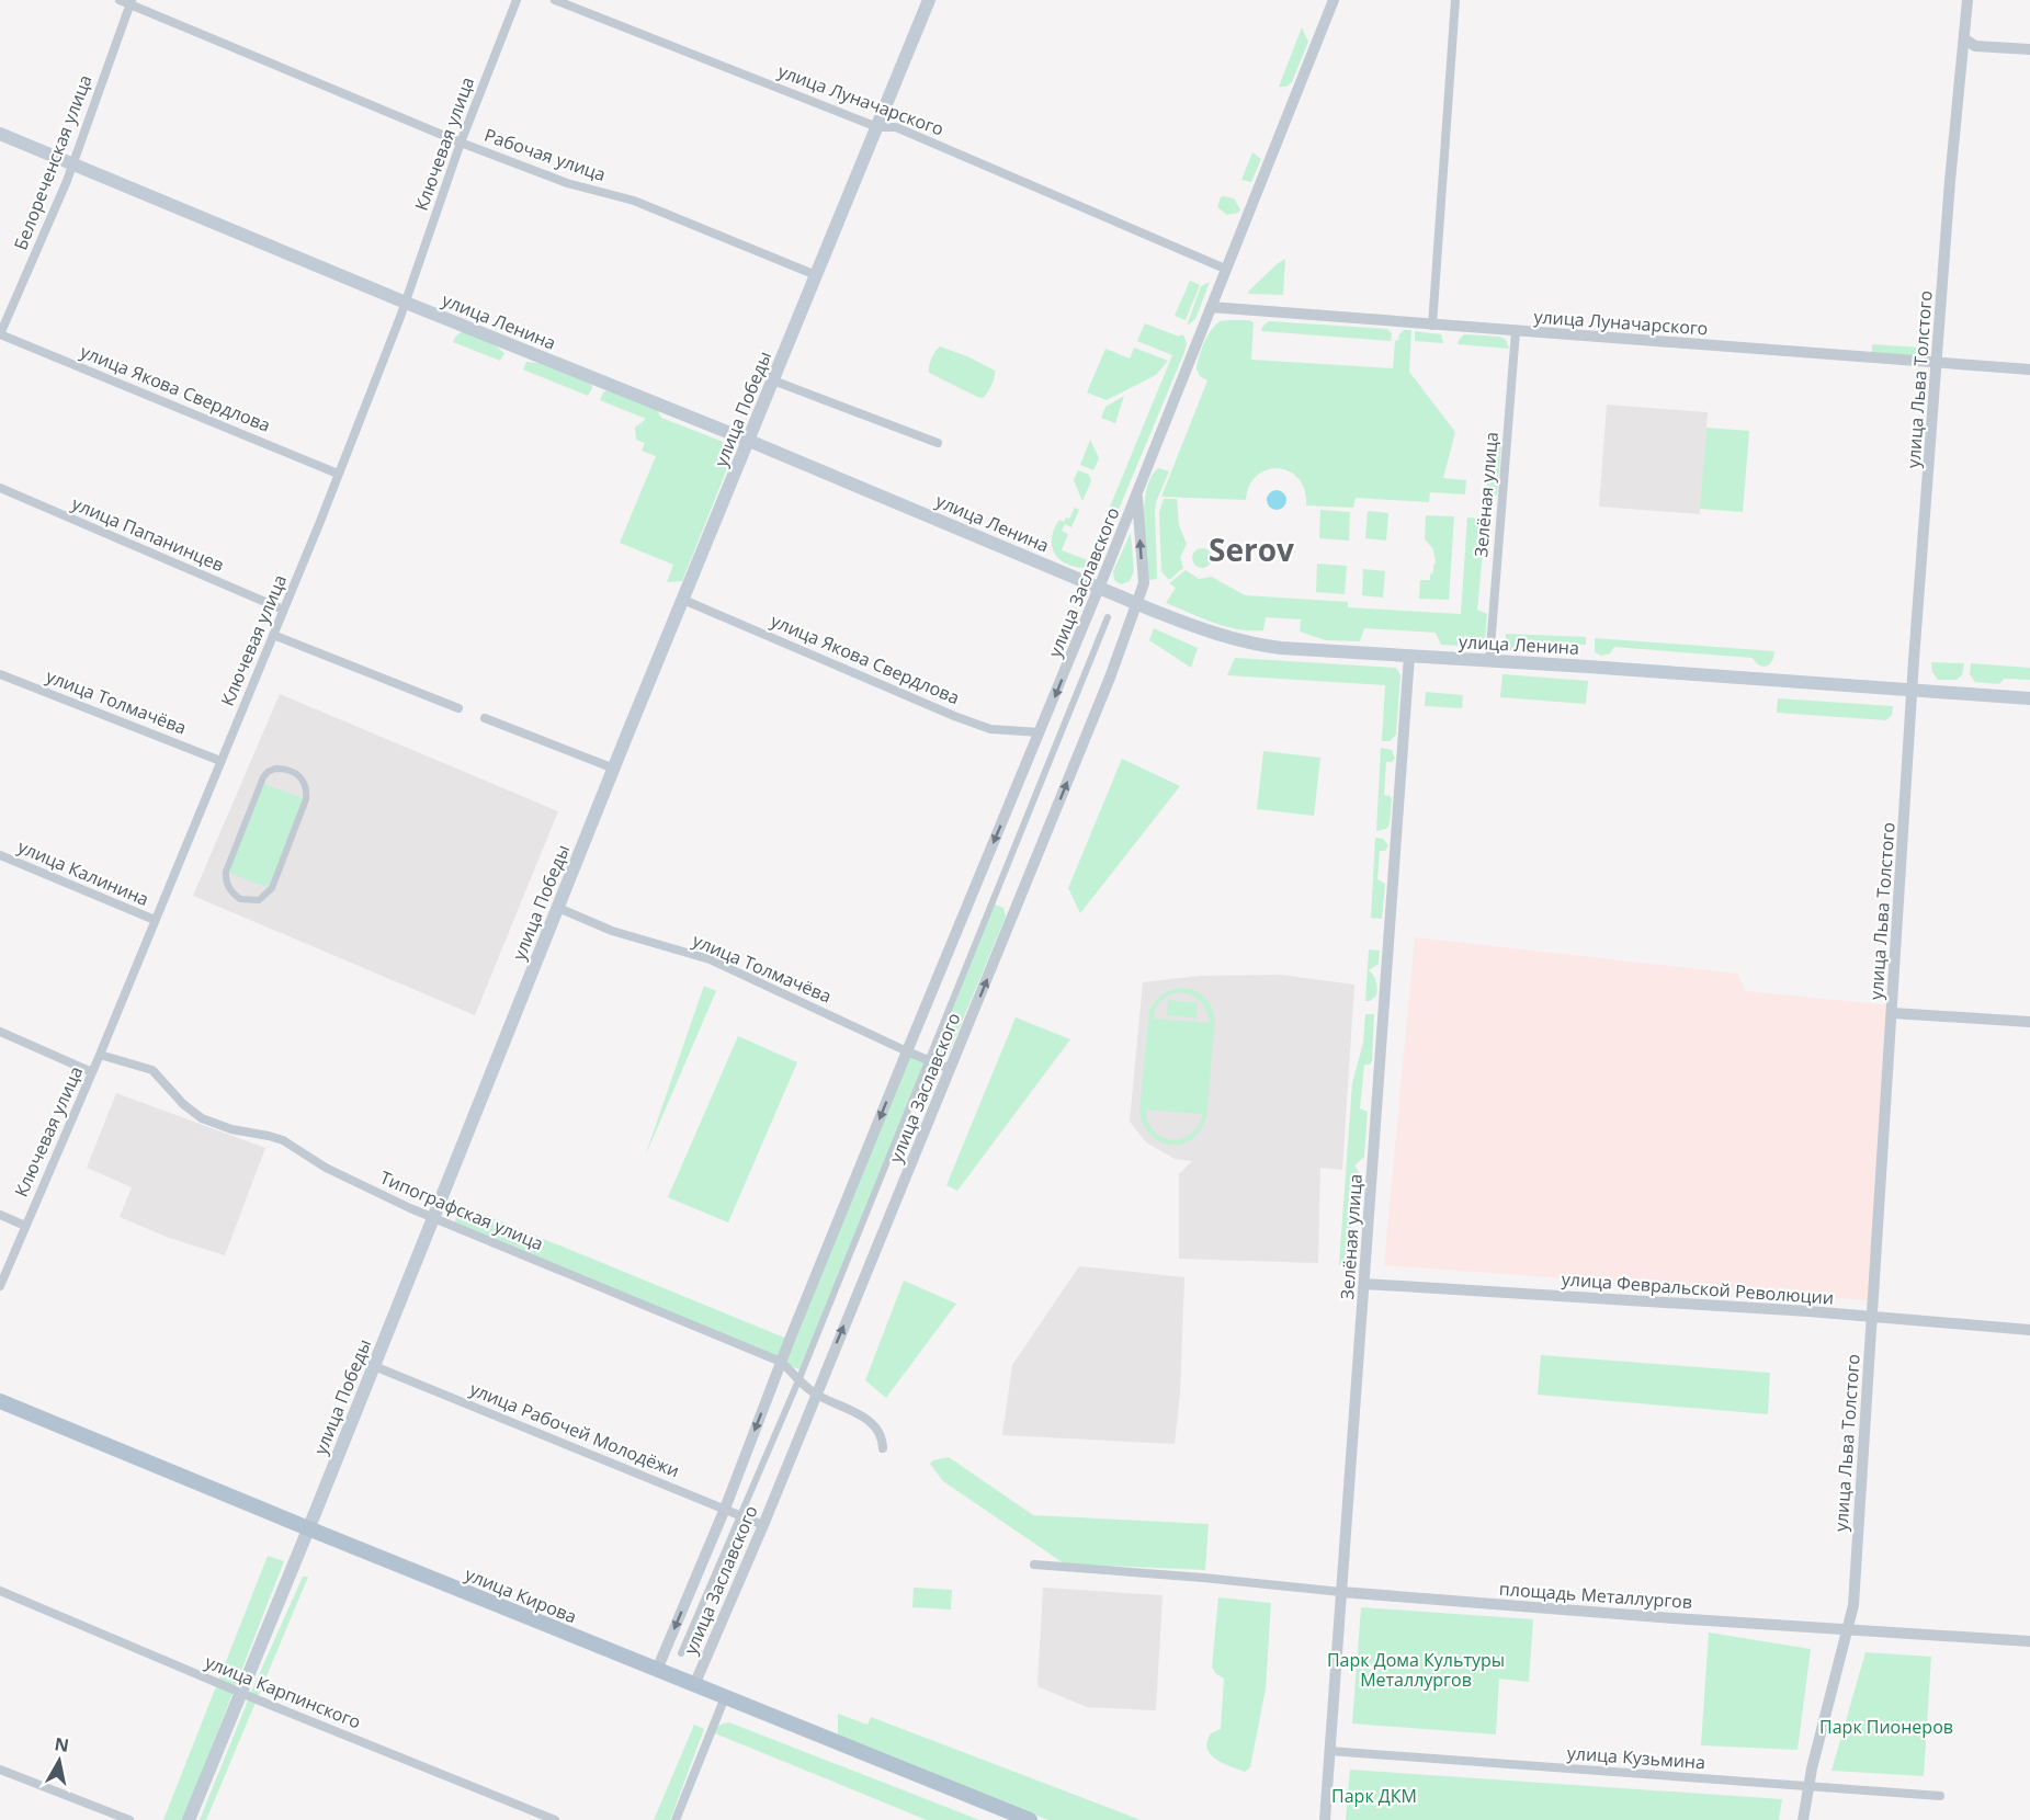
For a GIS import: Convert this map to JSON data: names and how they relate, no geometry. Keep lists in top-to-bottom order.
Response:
{
  "streets": {
    "main road": ["улица Ленина", "улица Победы", "улица Кирова"],
    "street": [
      "улица Луначарского",
      "Ключевая улица",
      "Рабочая улица",
      "Белореченская улица",
      "улица Льва Толстого",
      "улица Якова Свердлова",
      "Зелёная улица",
      "улица Папанинцев",
      "улица Заславского",
      "улица Толмачёва",
      "улица Калинина",
      "Типографская улица",
      "улица Февральской Революции",
      "улица Рабочей Молодёжи",
      "площадь Металлургов",
      "улица Карпинского",
      "улица Кузьмина"
    ]
  },
  "crossings": [
    ["улица Луначарского", "улица Льва Толстого"],
    ["улица Луначарского", "улица Победы"],
    ["улица Луначарского", "Зелёная улица"],
    ["улица Луначарского", "улица Заславского"],
    ["Ключевая улица", "Рабочая улица"],
    ["Ключевая улица", "улица Ленина"],
    ["Ключевая улица", "улица Якова Свердлова"],
    ["Ключевая улица", "улица Папанинцев"],
    ["Ключевая улица", "улица Толмачёва"],
    ["Ключевая улица", "улица Калинина"],
    ["Ключевая улица", "Типографская улица"],
    ["Рабочая улица", "Белореченская улица"],
    ["Рабочая улица", "улица Победы"],
    ["Белореченская улица", "улица Ленина"],
    ["Белореченская улица", "улица Якова Свердлова"],
    ["улица Ленина", "улица Льва Толстого"],
    ["улица Ленина", "улица Победы"],
    ["улица Ленина", "Зелёная улица"],
    ["улица Ленина", "улица Заславского"],
    ["улица Льва Толстого", "улица Февральской Революции"],
    ["улица Льва Толстого", "площадь Металлургов"],
    ["улица Льва Толстого", "улица Кузьмина"],
    ["улица Якова Свердлова", "улица Победы"],
    ["улица Якова Свердлова", "улица Заславского"],
    ["улица Победы", "улица Толмачёва"],
    ["улица Победы", "Типографская улица"],
    ["улица Победы", "улица Рабочей Молодёжи"],
    ["улица Победы", "улица Кирова"],
    ["улица Победы", "улица Карпинского"],
    ["Зелёная улица", "улица Февральской Революции"],
    ["Зелёная улица", "площадь Металлургов"],
    ["Зелёная улица", "улица Кузьмина"],
    ["улица Заславского", "улица Толмачёва"],
    ["улица Заславского", "Типографская улица"],
    ["улица Заславского", "улица Рабочей Молодёжи"],
    ["улица Заславского", "улица Кирова"]
  ],
  "districts": ["Serov"],
  "parks": ["Парк Дома Культуры Металлургов", "Парк Пионеров", "Парк ДКМ"],
  "north": "top"
}
